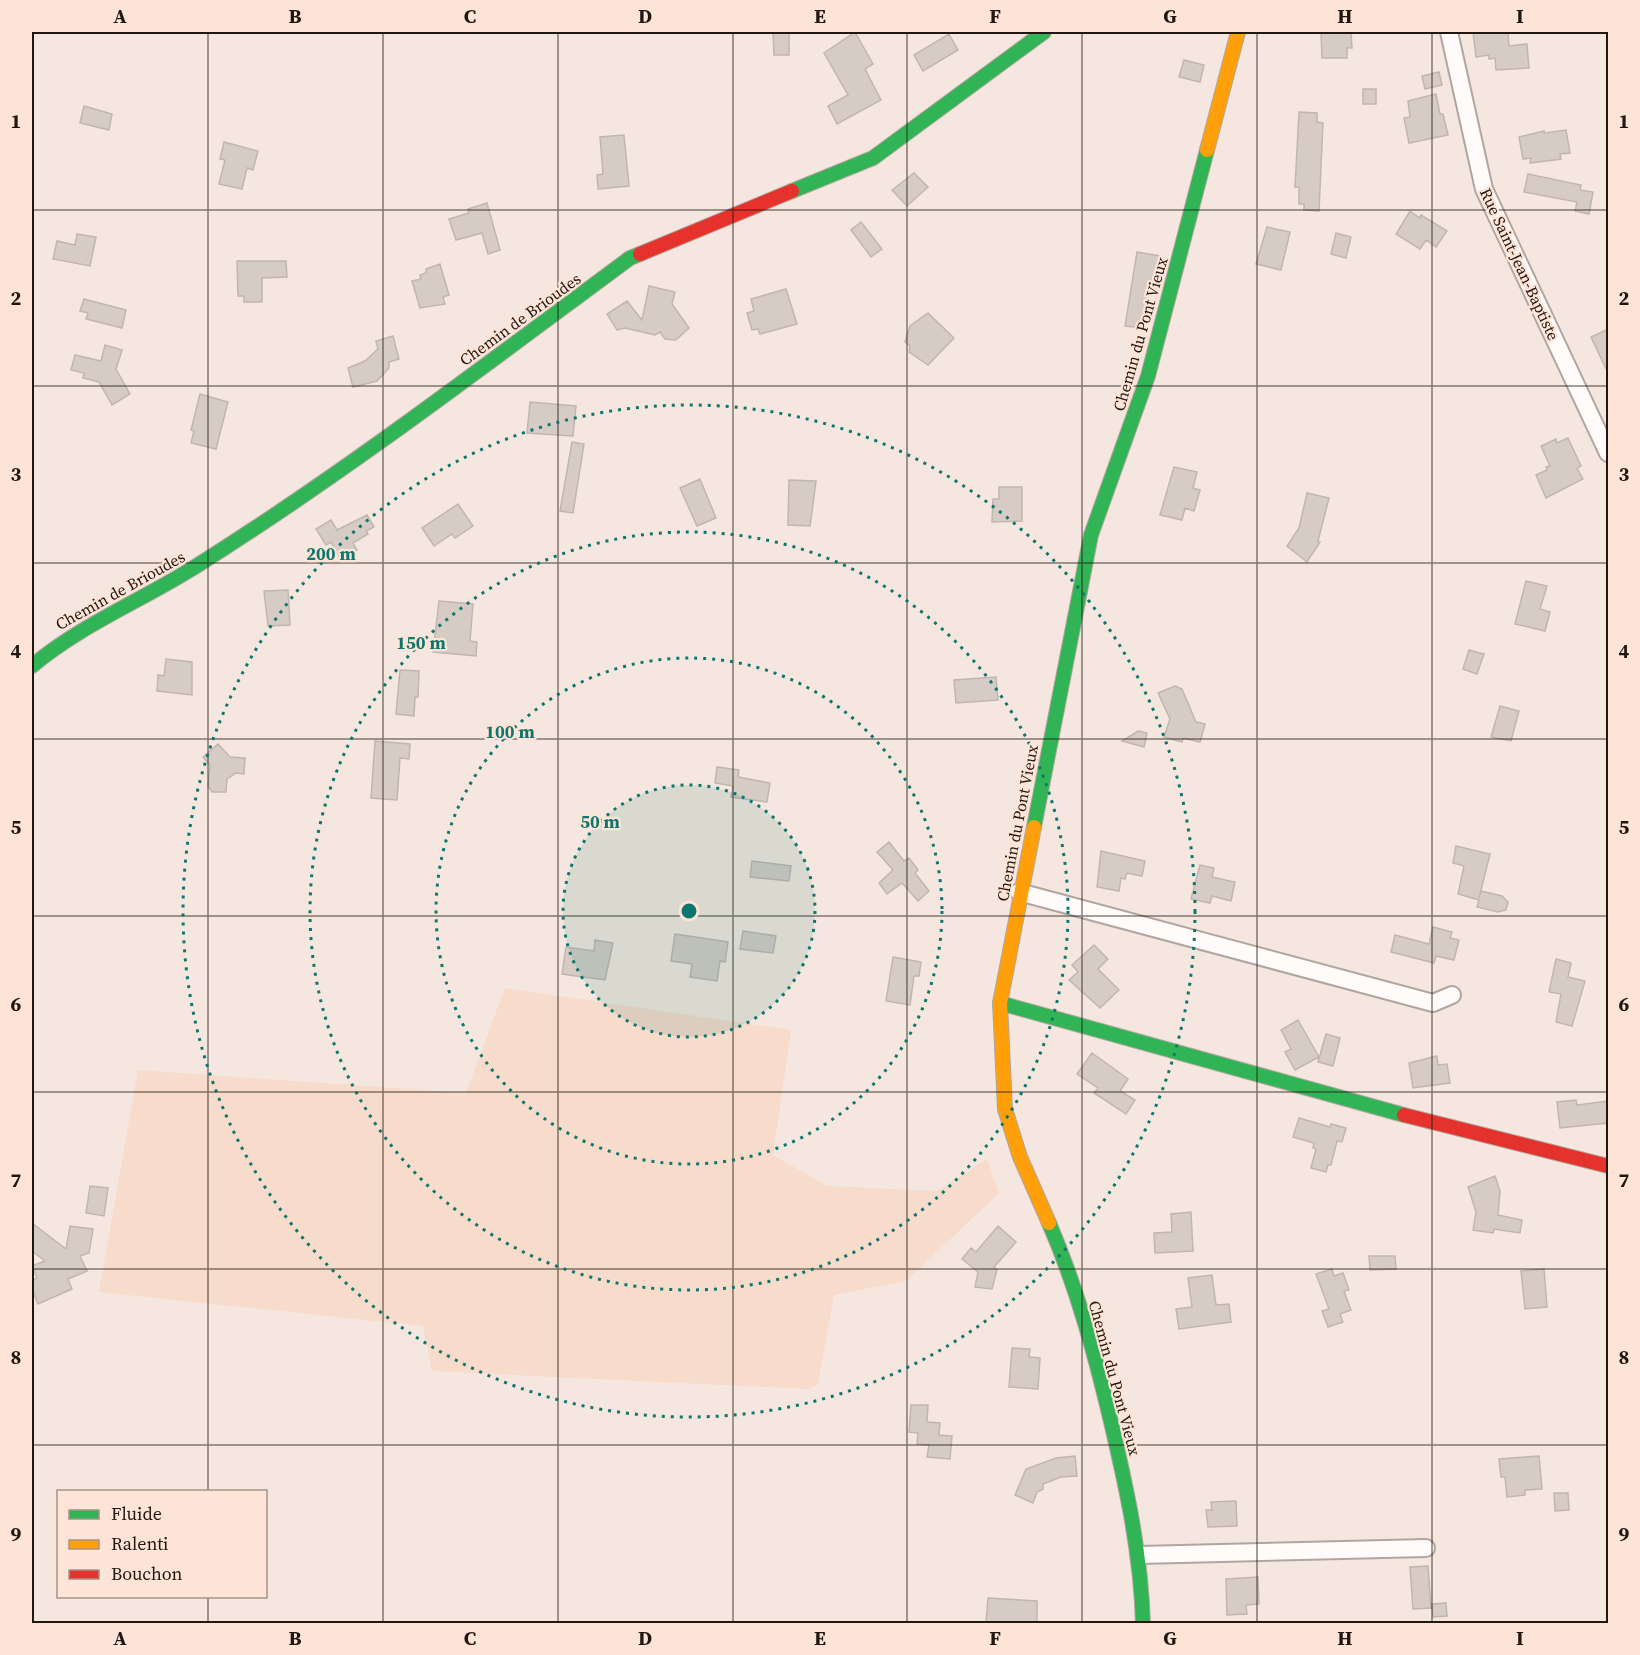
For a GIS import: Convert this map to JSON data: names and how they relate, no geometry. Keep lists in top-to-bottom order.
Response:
{
  "streets": {
    "street": ["Rue Saint-Jean-Baptiste", "Chemin de Brioudes", "Chemin du Pont Vieux"]
  },
  "legend": ["Fluide", "Ralenti", "Bouchon"],
  "grid": {
    "columns": [
      "A",
      "B",
      "C",
      "D",
      "E",
      "F",
      "G",
      "H",
      "I"
    ],
    "rows": [
      "1",
      "2",
      "3",
      "4",
      "5",
      "6",
      "7",
      "8",
      "9"
    ]
  },
  "rings": [
    "200 m",
    "150 m",
    "100 m",
    "50 m"
  ]
}
